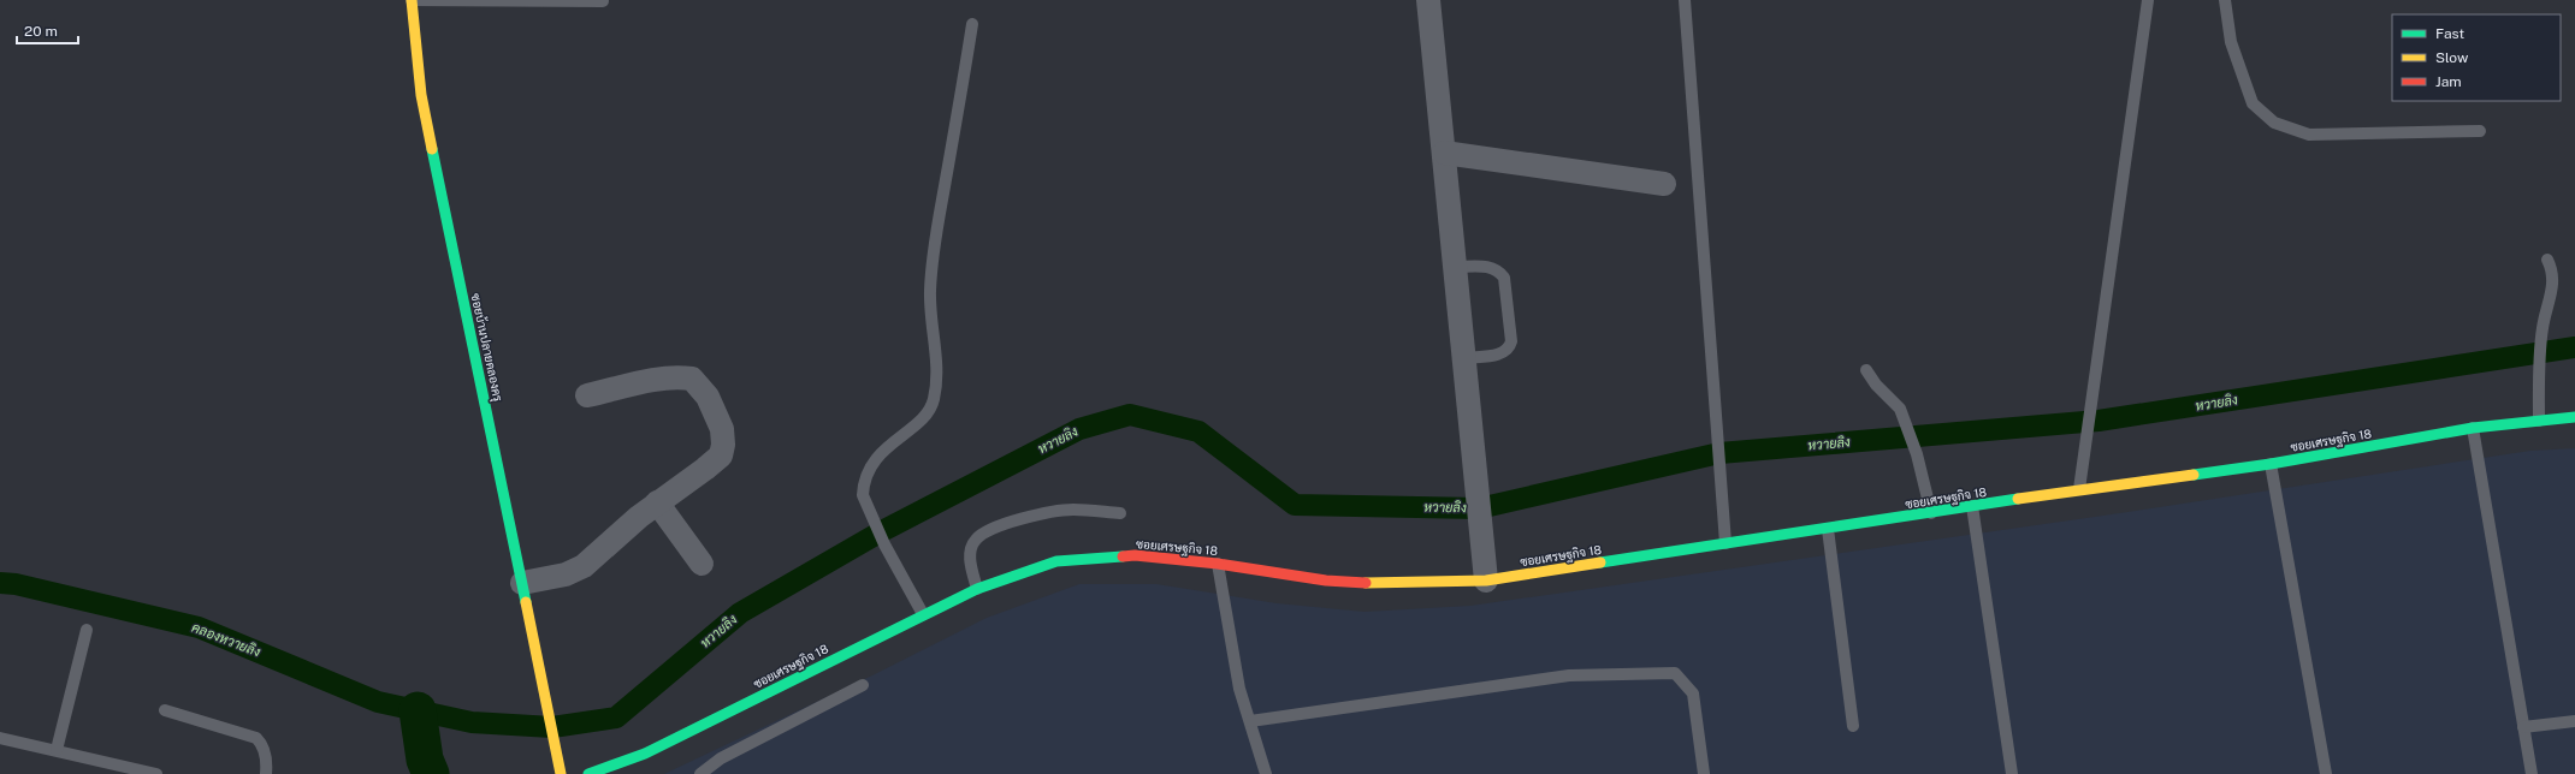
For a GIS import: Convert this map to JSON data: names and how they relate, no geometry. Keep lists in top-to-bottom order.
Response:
{
  "streets": {
    "street": ["ซอยบ้านปลายคลองครุ", "ซอยเศรษฐกิจ 18"]
  },
  "water": ["หวายลิง", "คลองหวายลิง"],
  "legend": ["Fast", "Slow", "Jam"],
  "scale_bar": "20 m"
}
